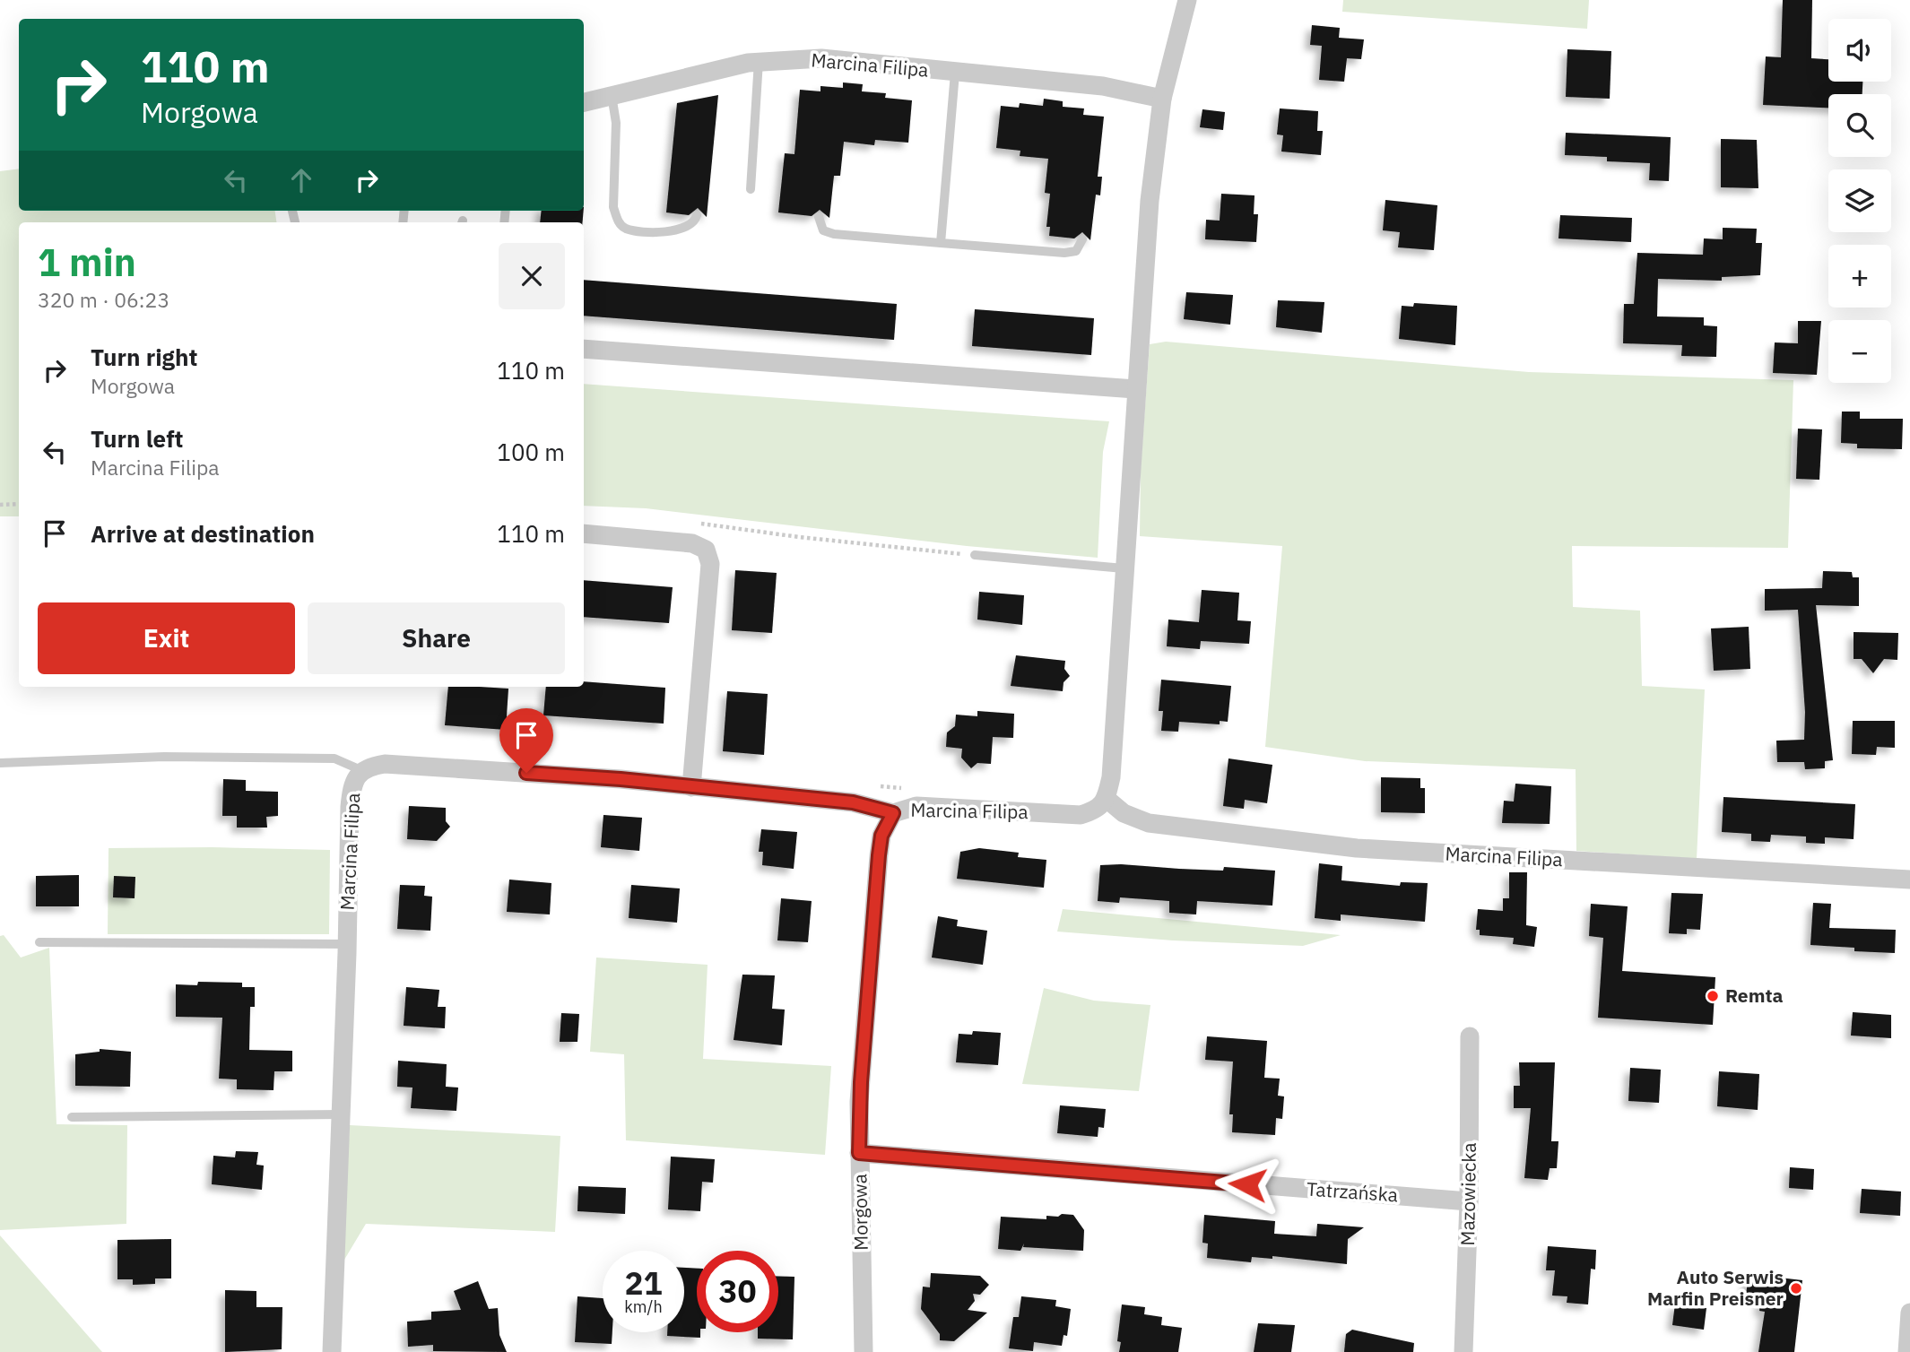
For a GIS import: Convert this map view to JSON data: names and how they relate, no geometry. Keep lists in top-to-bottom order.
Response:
{
  "streets": {
    "street": [
      "Marcina Filipa",
      "Tatrzańska",
      "Mazowiecka",
      "Morgowa"
    ]
  },
  "crossings": [
    ["Marcina Filipa", "Morgowa"],
    ["Tatrzańska", "Mazowiecka"],
    ["Tatrzańska", "Morgowa"]
  ],
  "places": ["Remta", "Auto Serwis Marfin Preisner"],
  "page": {
    "map_buttons": ["+", "−"],
    "turn": ["110 m", "Morgowa"],
    "heading": ["1 min", "320 m · 06:23"],
    "list": [
      {
        "name": "Turn right",
        "note": "Morgowa",
        "value": "110 m"
      },
      {
        "name": "Turn left",
        "note": "Marcina Filipa",
        "value": "100 m"
      },
      {
        "name": "Arrive at destination",
        "value": "110 m"
      }
    ],
    "buttons": ["Exit", "Share"],
    "speed": "21 km/h",
    "limit": "30"
  }
}
